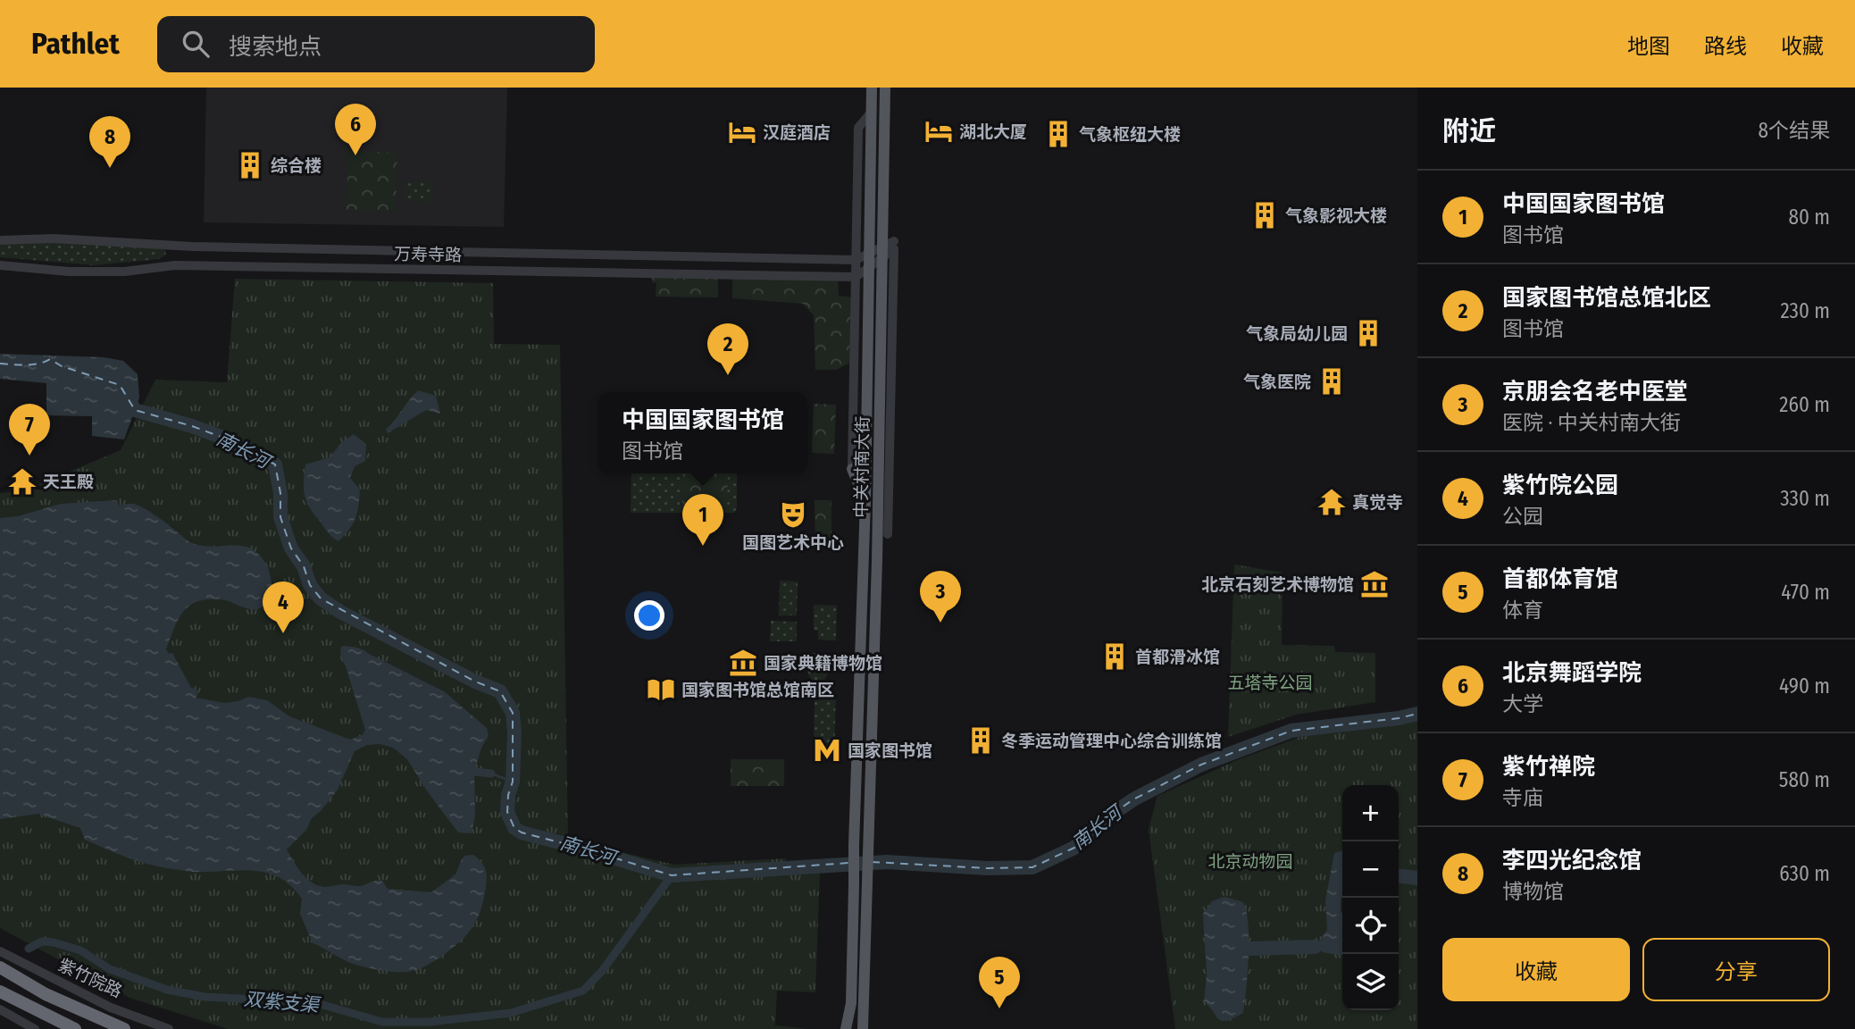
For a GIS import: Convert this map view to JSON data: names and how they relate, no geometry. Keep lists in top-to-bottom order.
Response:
{
  "streets": {
    "highway": ["紫竹院路"],
    "main road": ["中关村南大街"],
    "street": ["万寿寺路"]
  },
  "crossings": [
    ["万寿寺路", "中关村南大街"]
  ],
  "water": ["南长河", "双紫支渠"],
  "parks": ["五塔寺公园", "北京动物园"],
  "places": {
    "hotel": ["湖北大厦", "汉庭酒店"],
    "building": [
      "气象枢纽大楼",
      "综合楼",
      "气象影视大楼",
      "气象局幼儿园",
      "气象医院",
      "首都滑冰馆",
      "冬季运动管理中心综合训练馆"
    ],
    "temple": ["天王殿", "真觉寺"],
    "theatre": ["国图艺术中心"],
    "museum": ["北京石刻艺术博物馆", "国家典籍博物馆"],
    "library": ["国家图书馆总馆南区"],
    "metro station": ["国家图书馆"]
  },
  "page": {
    "header": "Pathlet",
    "search": "搜索地点",
    "nav": ["地图", "路线", "收藏"],
    "heading": ["附近", "8个结果"],
    "pins": [
      "6",
      "8",
      "2",
      "7",
      "1",
      "3",
      "4",
      "5"
    ],
    "list": [
      {
        "mark": "1",
        "name": "中国国家图书馆",
        "note": "图书馆",
        "value": "80 m"
      },
      {
        "mark": "2",
        "name": "国家图书馆总馆北区",
        "note": "图书馆",
        "value": "230 m"
      },
      {
        "mark": "3",
        "name": "京朋会名老中医堂",
        "note": "医院 · 中关村南大街",
        "value": "260 m"
      },
      {
        "mark": "4",
        "name": "紫竹院公园",
        "note": "公园",
        "value": "330 m"
      },
      {
        "mark": "5",
        "name": "首都体育馆",
        "note": "体育",
        "value": "470 m"
      },
      {
        "mark": "6",
        "name": "北京舞蹈学院",
        "note": "大学",
        "value": "490 m"
      },
      {
        "mark": "7",
        "name": "紫竹禅院",
        "note": "寺庙",
        "value": "580 m"
      },
      {
        "mark": "8",
        "name": "李四光纪念馆",
        "note": "博物馆",
        "value": "630 m"
      }
    ],
    "popup": ["中国国家图书馆", "图书馆"],
    "map_buttons": ["+", "−"],
    "buttons": ["收藏", "分享"]
  }
}
